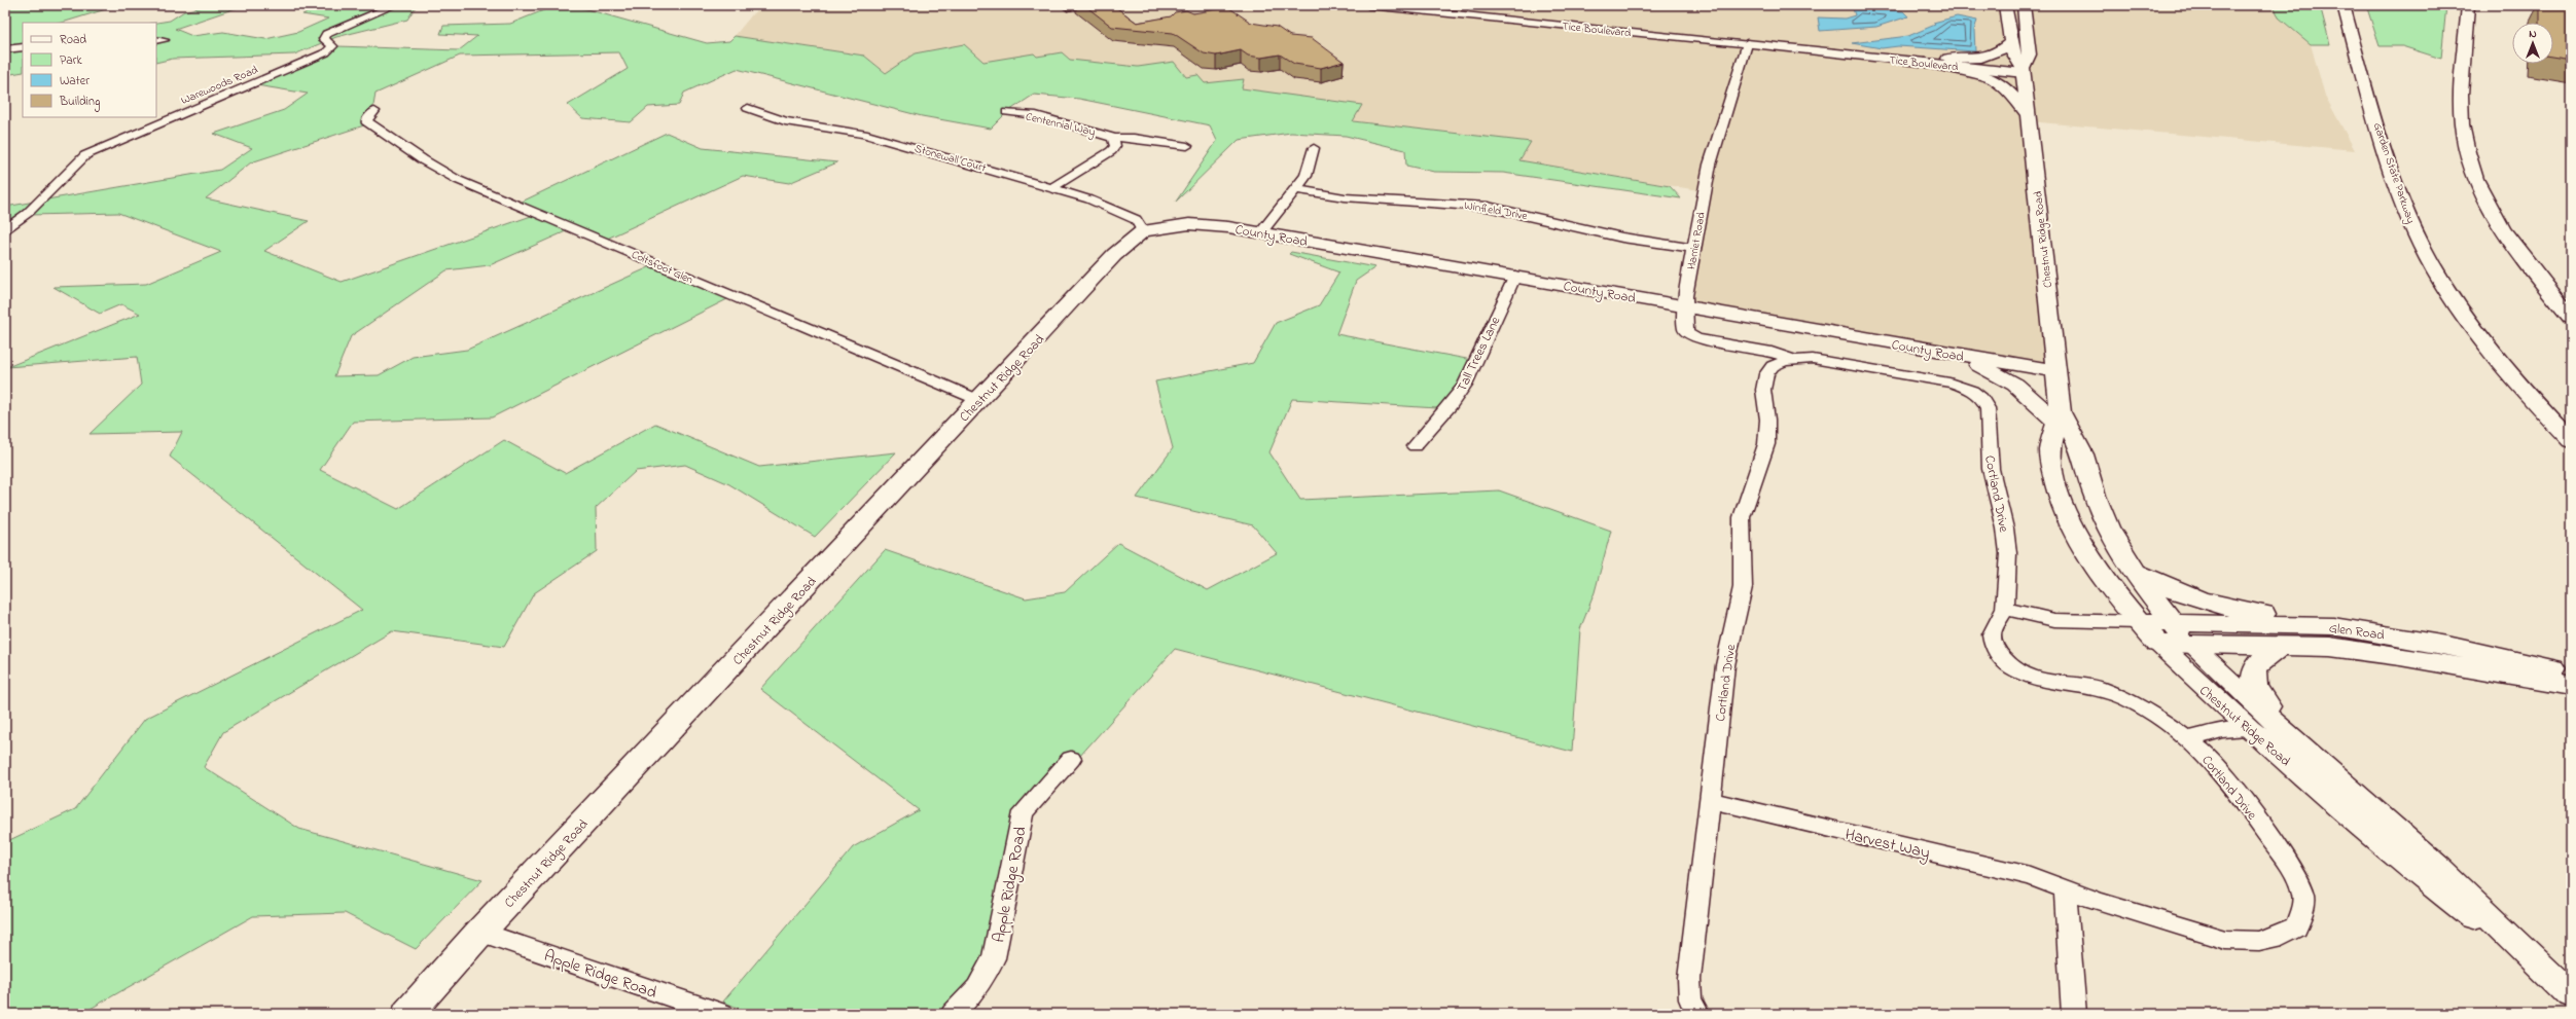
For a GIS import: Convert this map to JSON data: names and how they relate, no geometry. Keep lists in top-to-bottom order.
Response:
{
  "streets": {
    "main road": [
      "Garden State Parkway",
      "County Road",
      "Chestnut Ridge Road",
      "Glen Road"
    ],
    "street": [
      "Tice Boulevard",
      "Warewoods Road",
      "Centennial Way",
      "Stonewall Court",
      "Winfield Drive",
      "Harriet Road",
      "Coltsfoot Glen",
      "Tall Trees Lane",
      "Cortland Drive",
      "Harvest Way",
      "Apple Ridge Road"
    ]
  },
  "crossings": [
    ["Tice Boulevard", "Chestnut Ridge Road"],
    ["Tice Boulevard", "Harriet Road"],
    ["Centennial Way", "Stonewall Court"],
    ["Stonewall Court", "County Road"],
    ["Stonewall Court", "Chestnut Ridge Road"],
    ["Winfield Drive", "Harriet Road"],
    ["County Road", "Chestnut Ridge Road"],
    ["County Road", "Harriet Road"],
    ["County Road", "Tall Trees Lane"],
    ["Chestnut Ridge Road", "Coltsfoot Glen"],
    ["Chestnut Ridge Road", "Glen Road"],
    ["Chestnut Ridge Road", "Apple Ridge Road"],
    ["Harriet Road", "Cortland Drive"],
    ["Cortland Drive", "Harvest Way"]
  ],
  "legend": [
    "Road",
    "Park",
    "Water",
    "Building"
  ],
  "north": "top"
}
